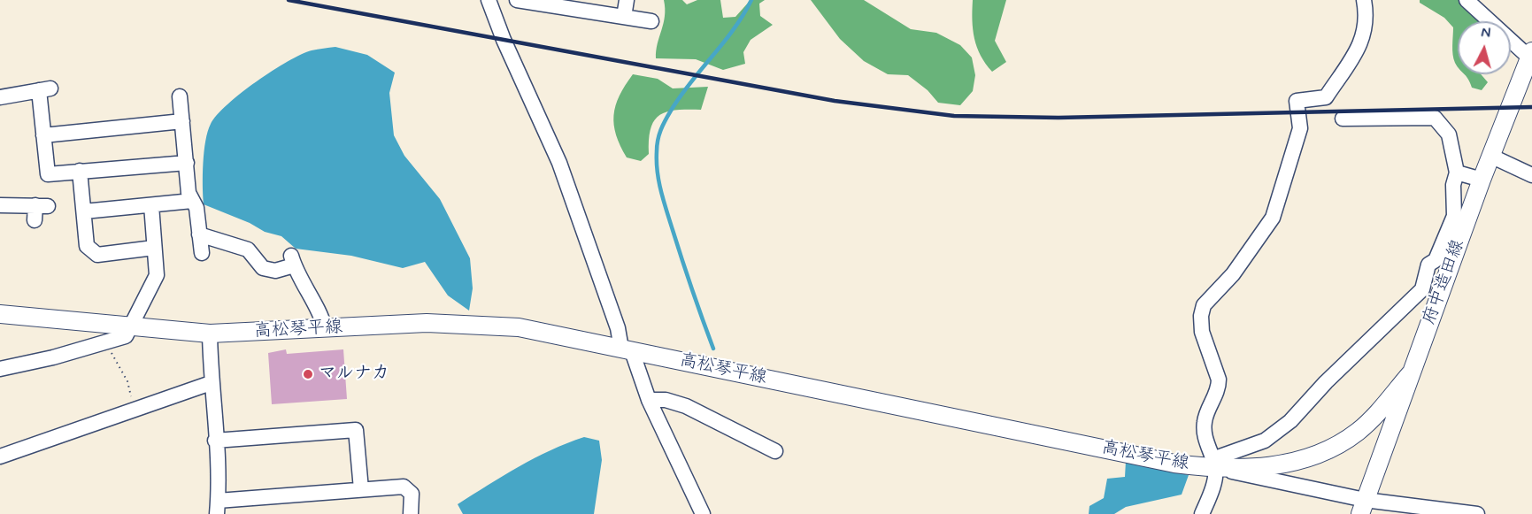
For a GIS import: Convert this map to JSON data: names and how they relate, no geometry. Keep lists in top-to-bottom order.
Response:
{
  "streets": {
    "main road": ["府中造田線", "高松琴平線"]
  },
  "crossings": [
    ["府中造田線", "高松琴平線"]
  ],
  "places": ["マルナカ"],
  "north": "top"
}
